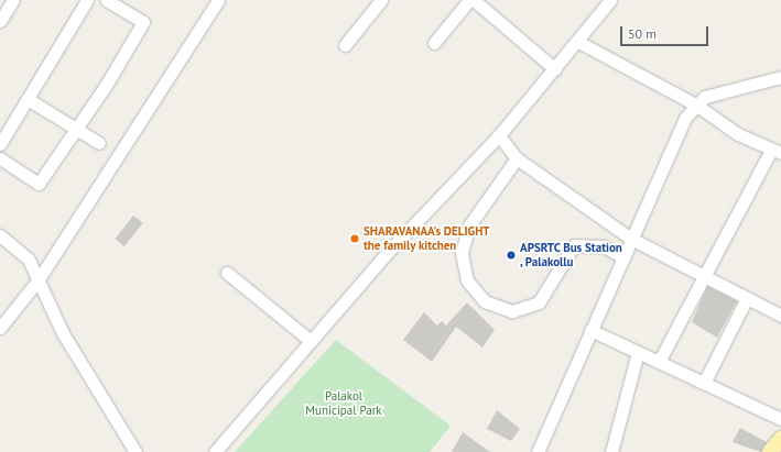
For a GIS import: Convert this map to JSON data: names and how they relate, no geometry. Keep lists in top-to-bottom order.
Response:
{
  "parks": ["Palakol Municipal Park"],
  "places": ["SHARAVANAA's DELIGHT the family kitchen", "APSRTC Bus Station , Palakollu"],
  "scale_bar": "50 m"
}
